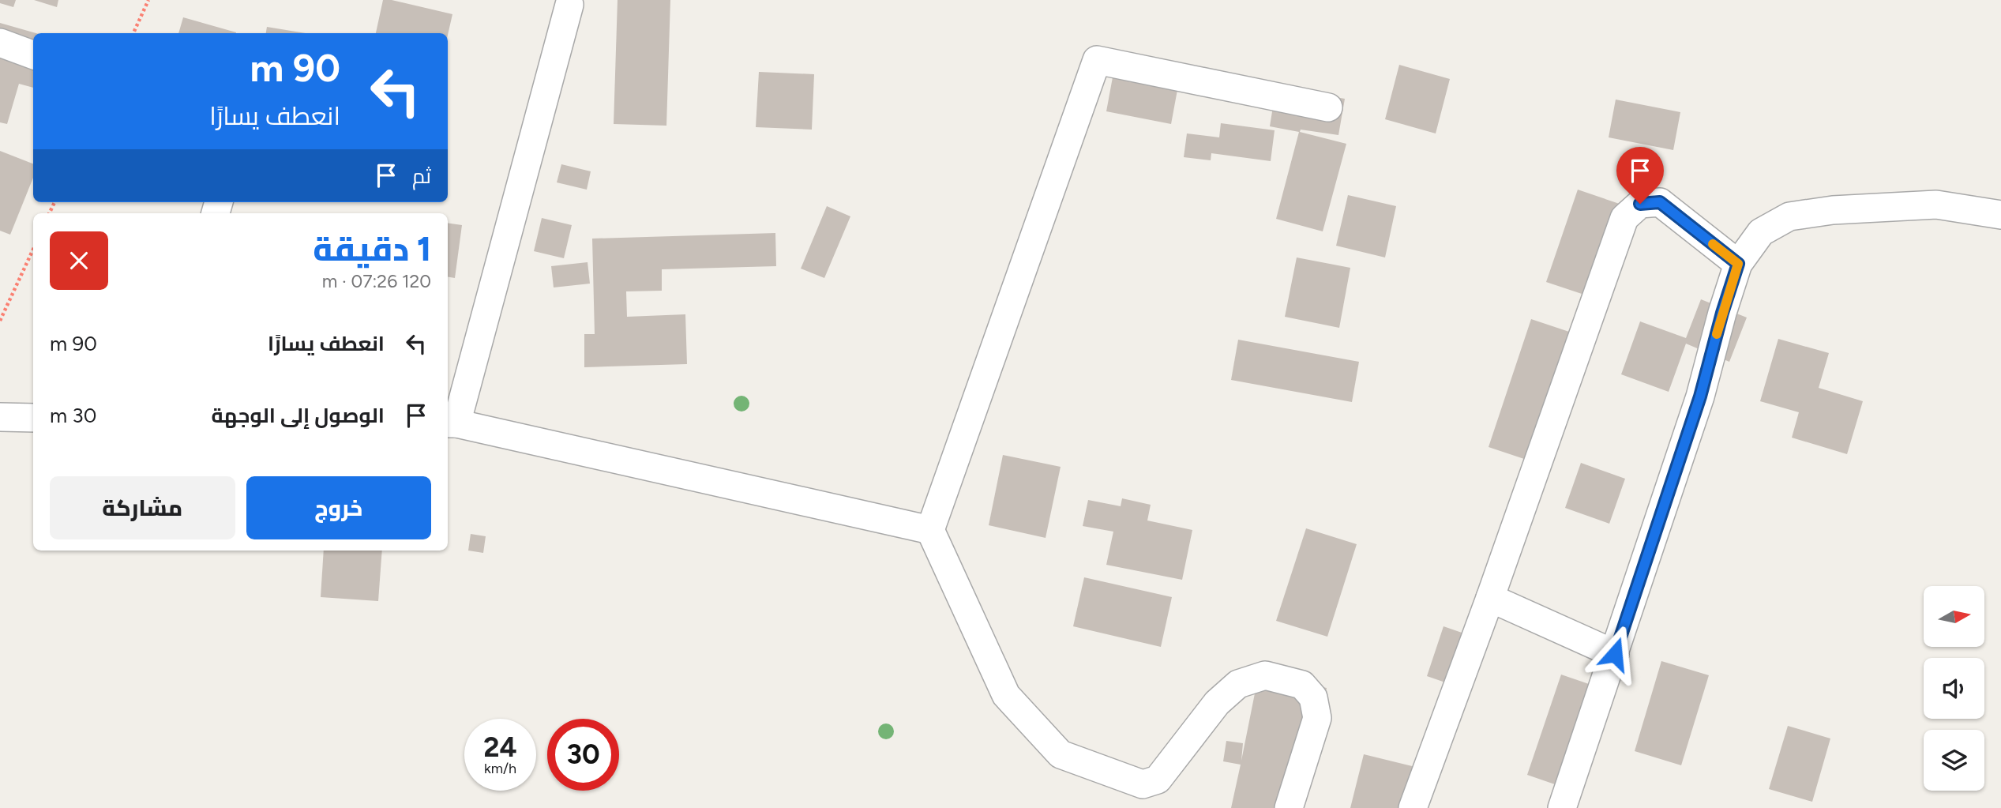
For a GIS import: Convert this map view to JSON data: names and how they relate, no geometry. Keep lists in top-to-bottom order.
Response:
{
  "north": "right",
  "page": {
    "turn": ["90 m", "انعطف يسارًا"],
    "then": "ثم",
    "heading": ["1 دقيقة", "120 m · 07:26"],
    "list": [
      {
        "name": "انعطف يسارًا",
        "value": "90 m"
      },
      {
        "name": "الوصول إلى الوجهة",
        "value": "30 m"
      }
    ],
    "buttons": ["خروج", "مشاركة"],
    "speed": "24 km/h",
    "limit": "30"
  }
}
